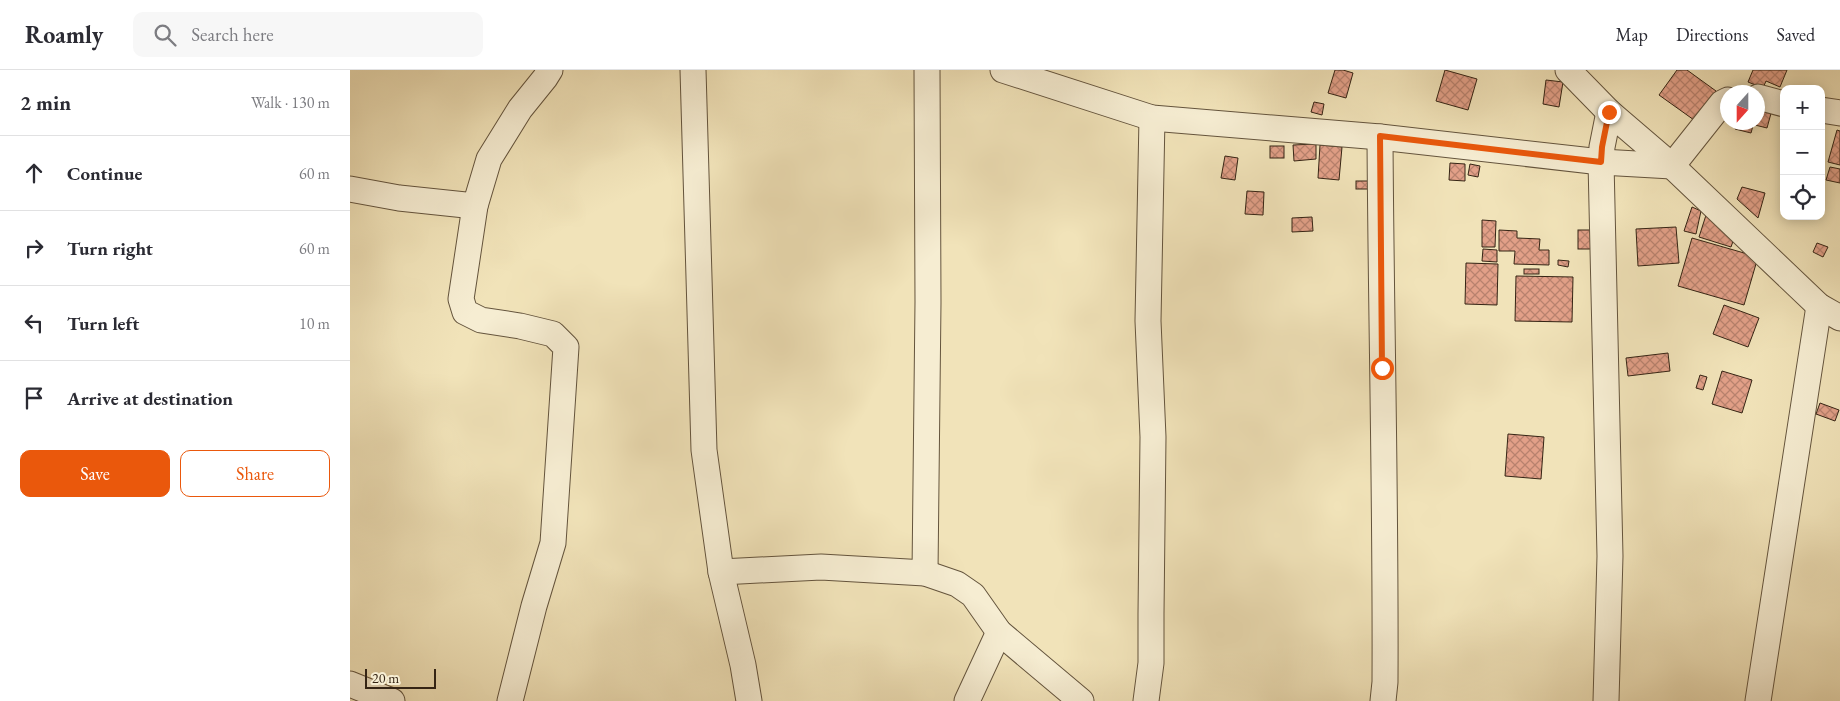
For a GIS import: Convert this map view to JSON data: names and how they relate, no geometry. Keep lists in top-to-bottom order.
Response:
{
  "scale_bar": "20 m",
  "north": "bottom",
  "page": {
    "header": "Roamly",
    "search": "Search here",
    "nav": ["Map", "Directions", "Saved"],
    "heading": ["2 min", "Walk · 130 m"],
    "map_buttons": ["+", "−"],
    "list": [
      ["Continue", "60 m"],
      ["Turn right", "60 m"],
      ["Turn left", "10 m"],
      "Arrive at destination"
    ],
    "buttons": ["Save", "Share"],
    "scale": "20 m"
  }
}
